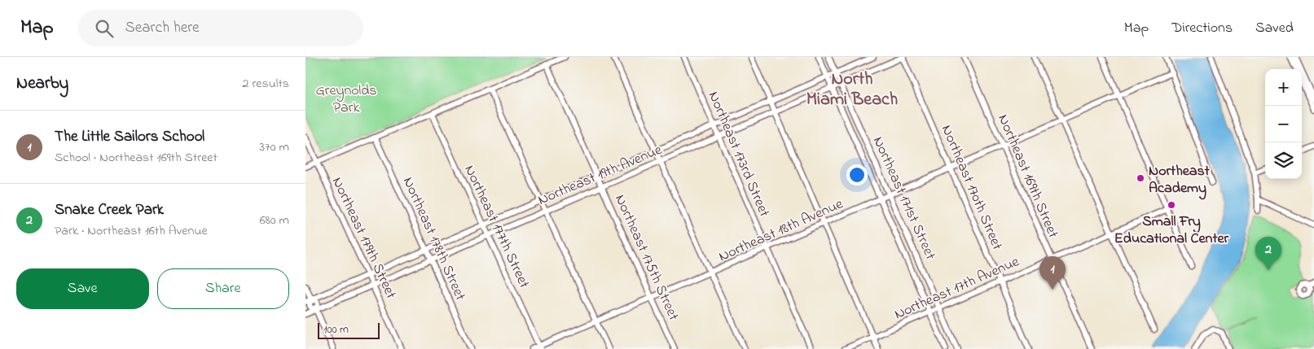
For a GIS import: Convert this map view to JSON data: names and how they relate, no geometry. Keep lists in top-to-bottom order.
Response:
{
  "streets": {
    "street": [
      "Northeast 173rd Street",
      "Northeast 19th Avenue",
      "Northeast 169th Street",
      "Northeast 170th Street",
      "Northeast 171st Street",
      "Northeast 177th Street",
      "Northeast 18th Avenue",
      "Northeast 179th Street",
      "Northeast 178th Street",
      "Northeast 175th Street",
      "Northeast 17th Avenue"
    ]
  },
  "crossings": [
    ["Northeast 173rd Street", "Northeast 19th Avenue"],
    ["Northeast 173rd Street", "Northeast 18th Avenue"],
    ["Northeast 19th Avenue", "Northeast 170th Street"],
    ["Northeast 19th Avenue", "Northeast 171st Street"],
    ["Northeast 19th Avenue", "Northeast 177th Street"],
    ["Northeast 19th Avenue", "Northeast 179th Street"],
    ["Northeast 19th Avenue", "Northeast 178th Street"],
    ["Northeast 19th Avenue", "Northeast 175th Street"],
    ["Northeast 169th Street", "Northeast 18th Avenue"],
    ["Northeast 169th Street", "Northeast 17th Avenue"],
    ["Northeast 170th Street", "Northeast 18th Avenue"],
    ["Northeast 170th Street", "Northeast 17th Avenue"],
    ["Northeast 171st Street", "Northeast 18th Avenue"],
    ["Northeast 171st Street", "Northeast 17th Avenue"],
    ["Northeast 177th Street", "Northeast 18th Avenue"],
    ["Northeast 18th Avenue", "Northeast 175th Street"]
  ],
  "districts": ["North Miami Beach"],
  "parks": ["Greynolds Park"],
  "places": ["Northeast Academy", "Small Fry Educational Center"],
  "scale_bar": "100 m",
  "page": {
    "header": "Map",
    "search": "Search here",
    "nav": ["Map", "Directions", "Saved"],
    "heading": ["Nearby", "2 results"],
    "map_buttons": ["+", "−"],
    "list": [
      {
        "mark": "1",
        "name": "The Little Sailors School",
        "note": "School · Northeast 169th Street",
        "value": "370 m"
      },
      {
        "mark": "2",
        "name": "Snake Creek Park",
        "note": "Park · Northeast 16th Avenue",
        "value": "680 m"
      }
    ],
    "pins": ["2", "1"],
    "buttons": ["Save", "Share"],
    "scale": "100 m"
  }
}
